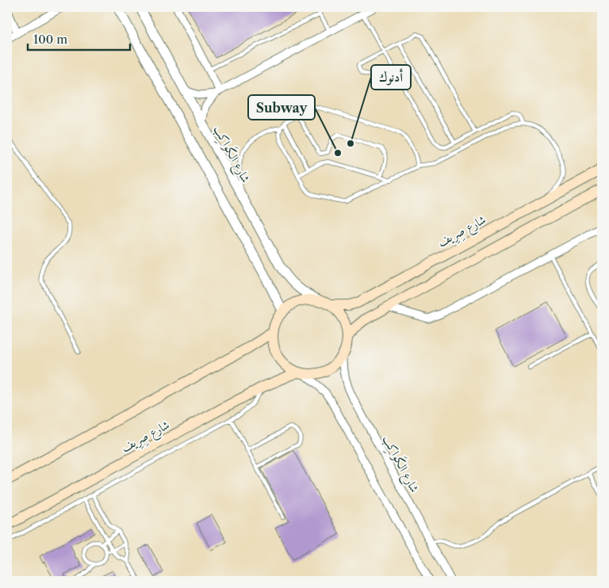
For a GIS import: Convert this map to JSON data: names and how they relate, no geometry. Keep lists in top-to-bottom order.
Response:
{
  "streets": {
    "main road": ["شارع صِرِيف"],
    "street": ["شارع الكَواكِب"]
  },
  "crossings": [
    ["شارع الكَواكِب", "شارع صِرِيف"]
  ],
  "places": ["أدنوك", "Subway"],
  "scale_bar": "100 m"
}
